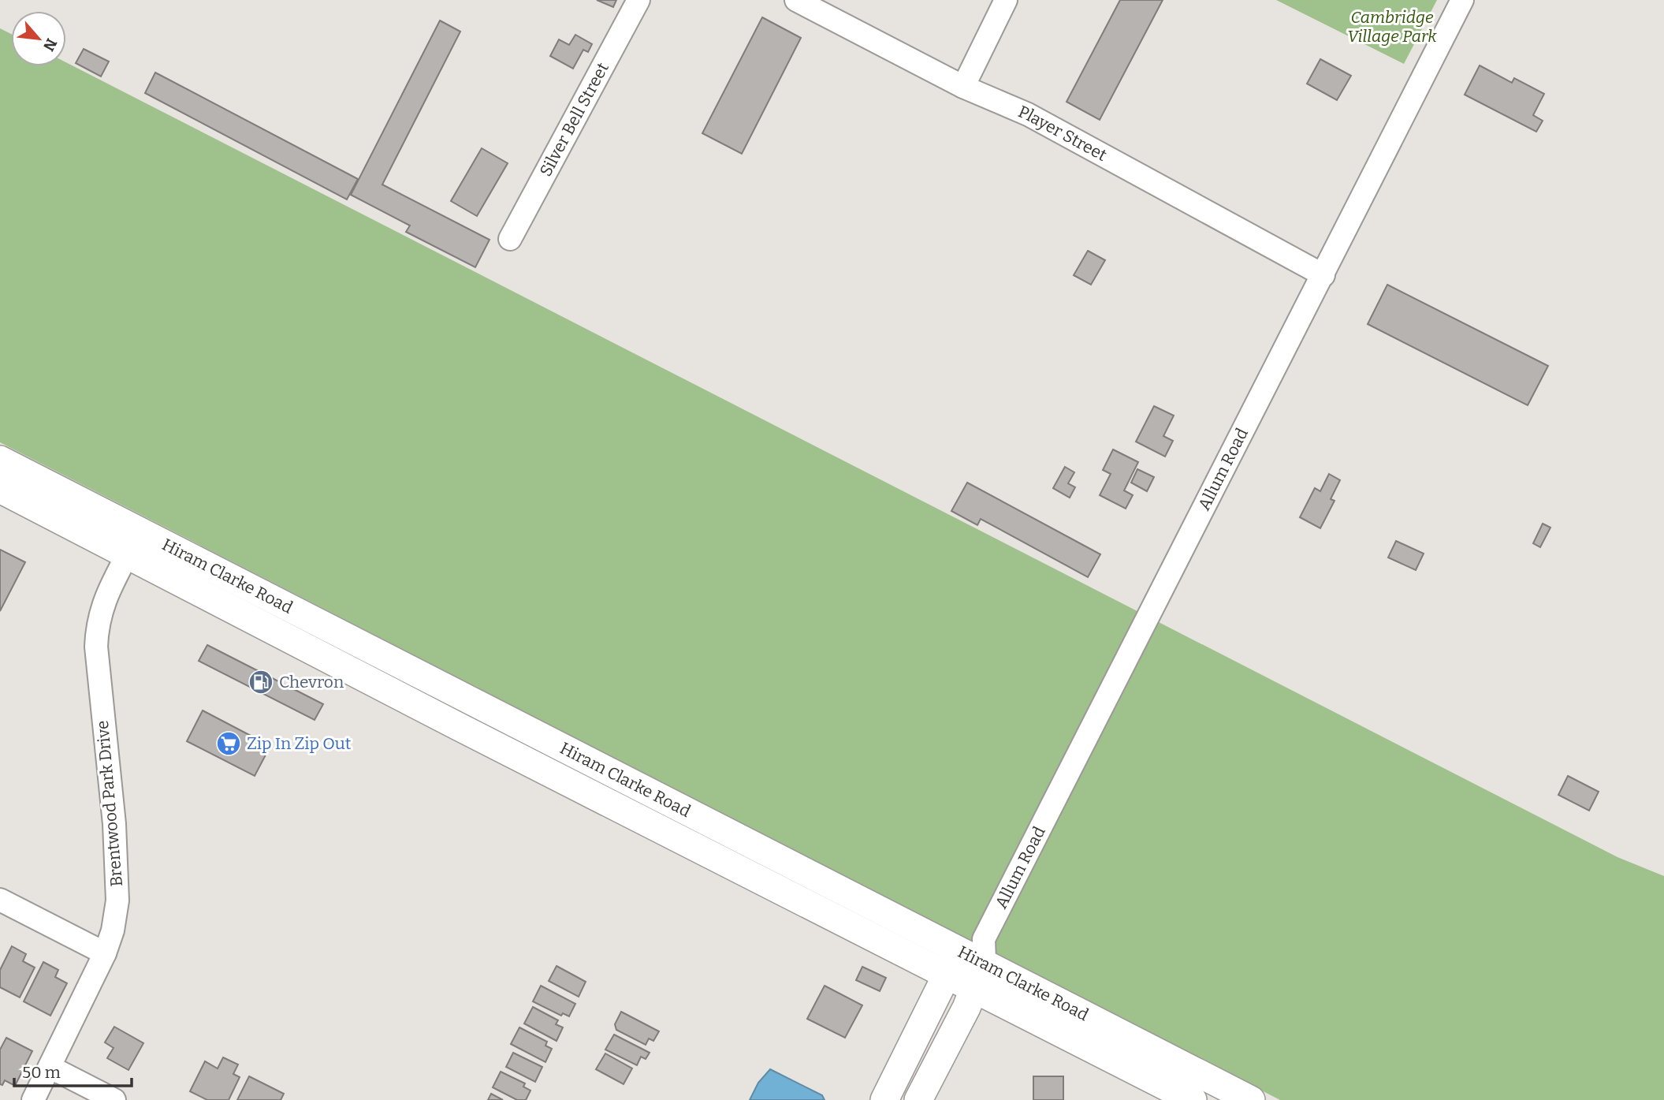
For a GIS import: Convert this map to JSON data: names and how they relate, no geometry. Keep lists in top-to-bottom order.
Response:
{
  "streets": {
    "main road": ["Hiram Clarke Road"],
    "street": [
      "Silver Bell Street",
      "Player Street",
      "Allum Road",
      "Brentwood Park Drive"
    ]
  },
  "crossings": [
    ["Player Street", "Allum Road"],
    ["Allum Road", "Hiram Clarke Road"],
    ["Hiram Clarke Road", "Brentwood Park Drive"]
  ],
  "parks": ["Cambridge Village Park"],
  "places": {
    "fuel station": ["Chevron"],
    "supermarket": ["Zip In Zip Out"]
  },
  "scale_bar": "50 m",
  "north": "bottom right"
}
